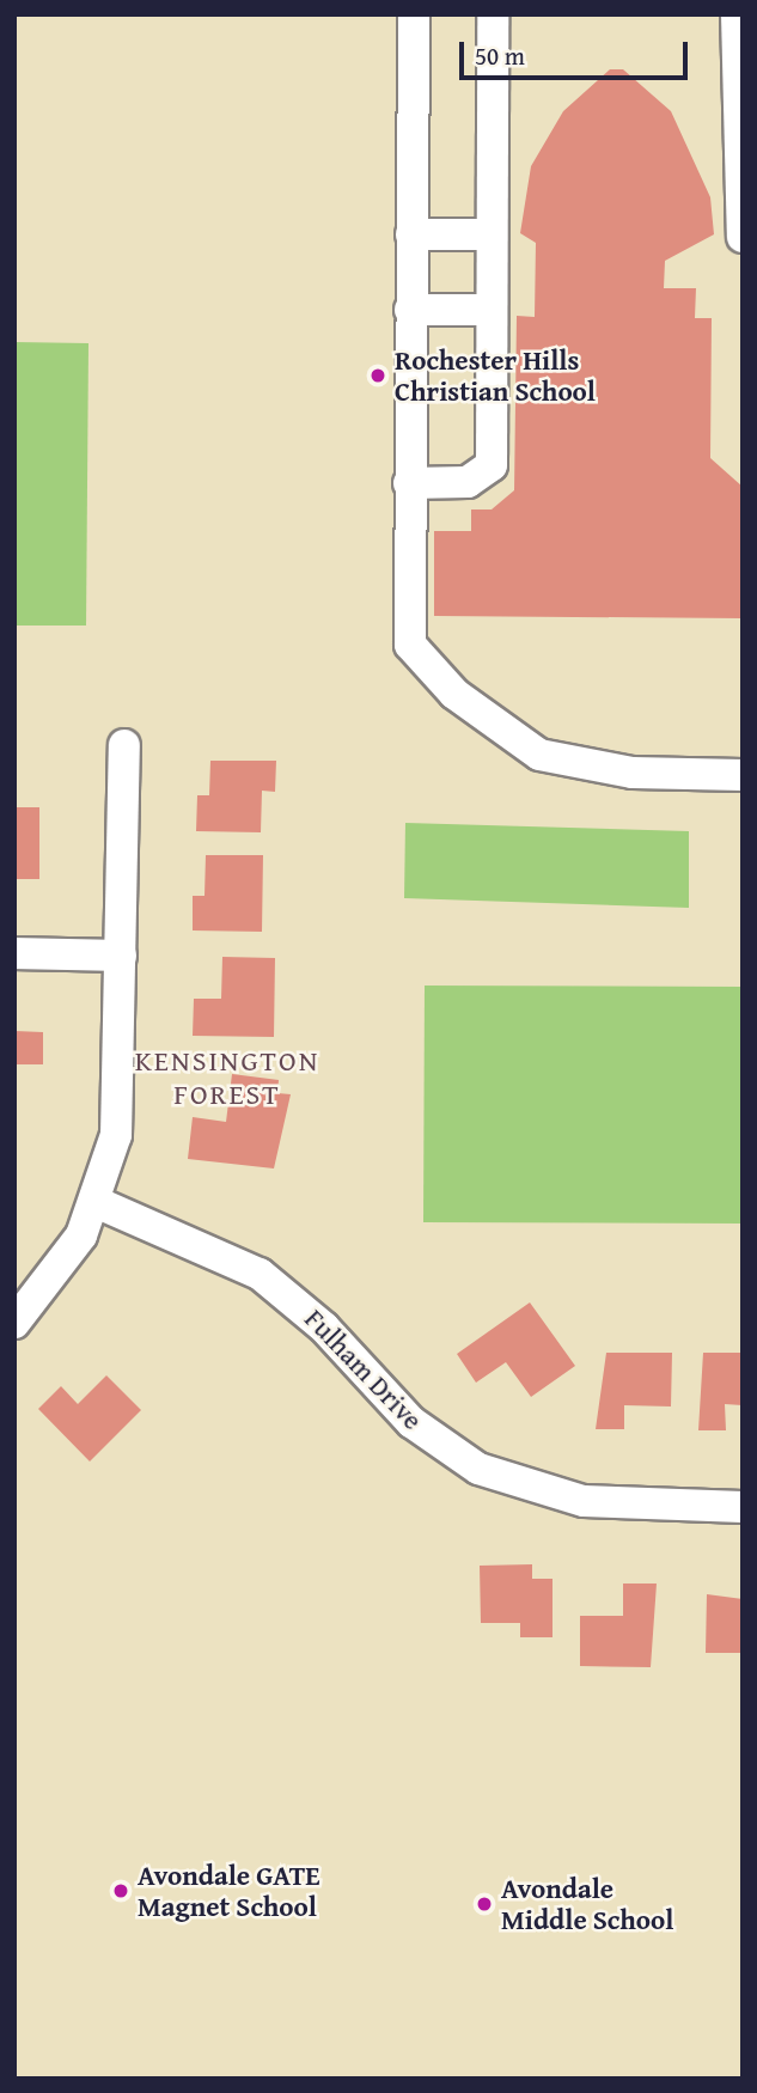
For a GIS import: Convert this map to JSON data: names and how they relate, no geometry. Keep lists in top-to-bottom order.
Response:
{
  "streets": {
    "street": ["Fulham Drive"]
  },
  "districts": ["KENSINGTON FOREST"],
  "places": ["Rochester Hills Christian School", "Avondale GATE Magnet School", "Avondale Middle School"],
  "scale_bar": "50 m"
}
